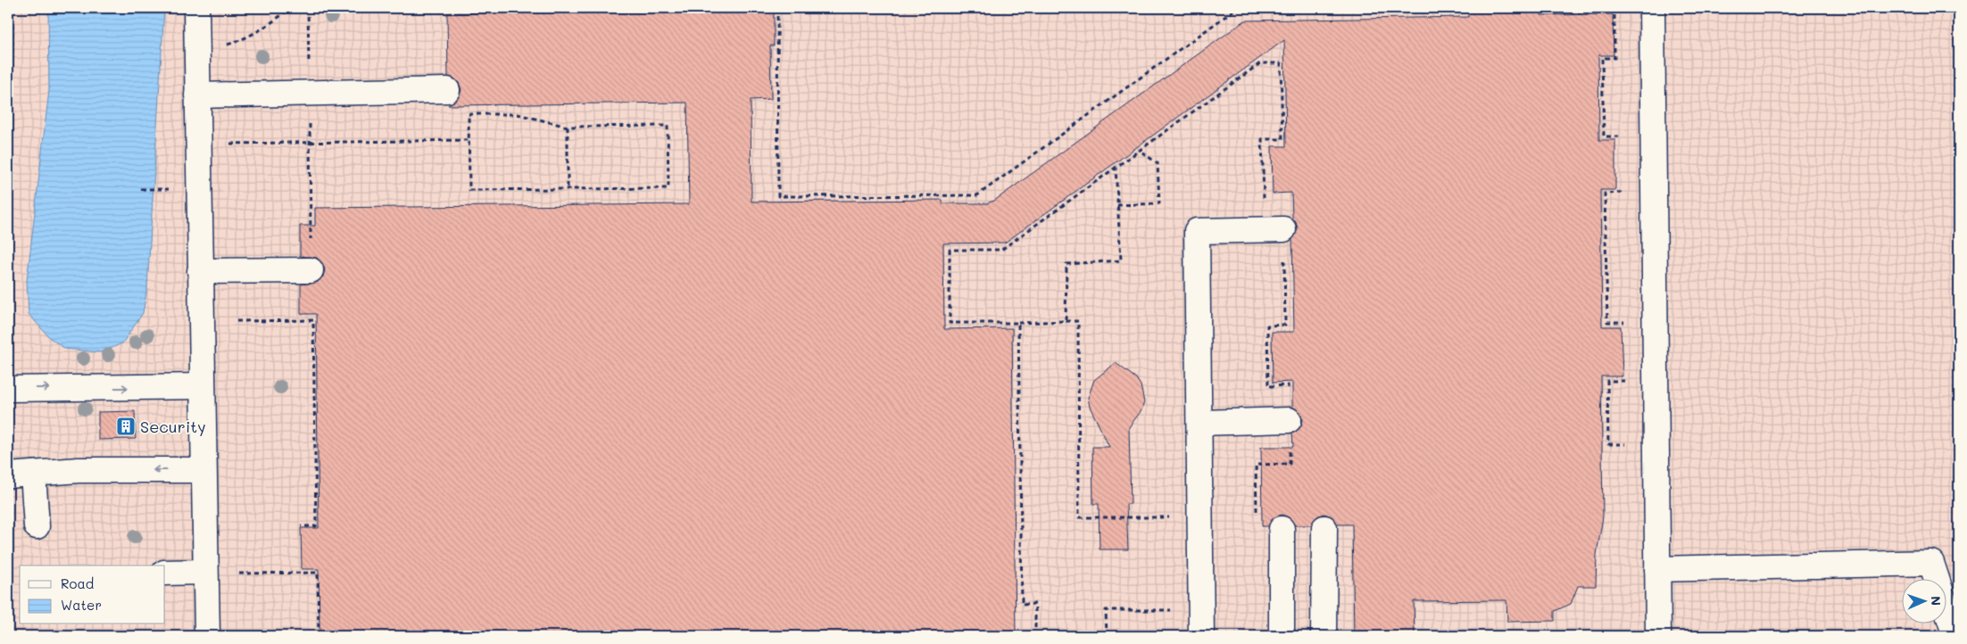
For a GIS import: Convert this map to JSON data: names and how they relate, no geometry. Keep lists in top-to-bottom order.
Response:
{
  "places": {
    "building": ["Security"]
  },
  "legend": ["Road", "Water"],
  "north": "right"
}
